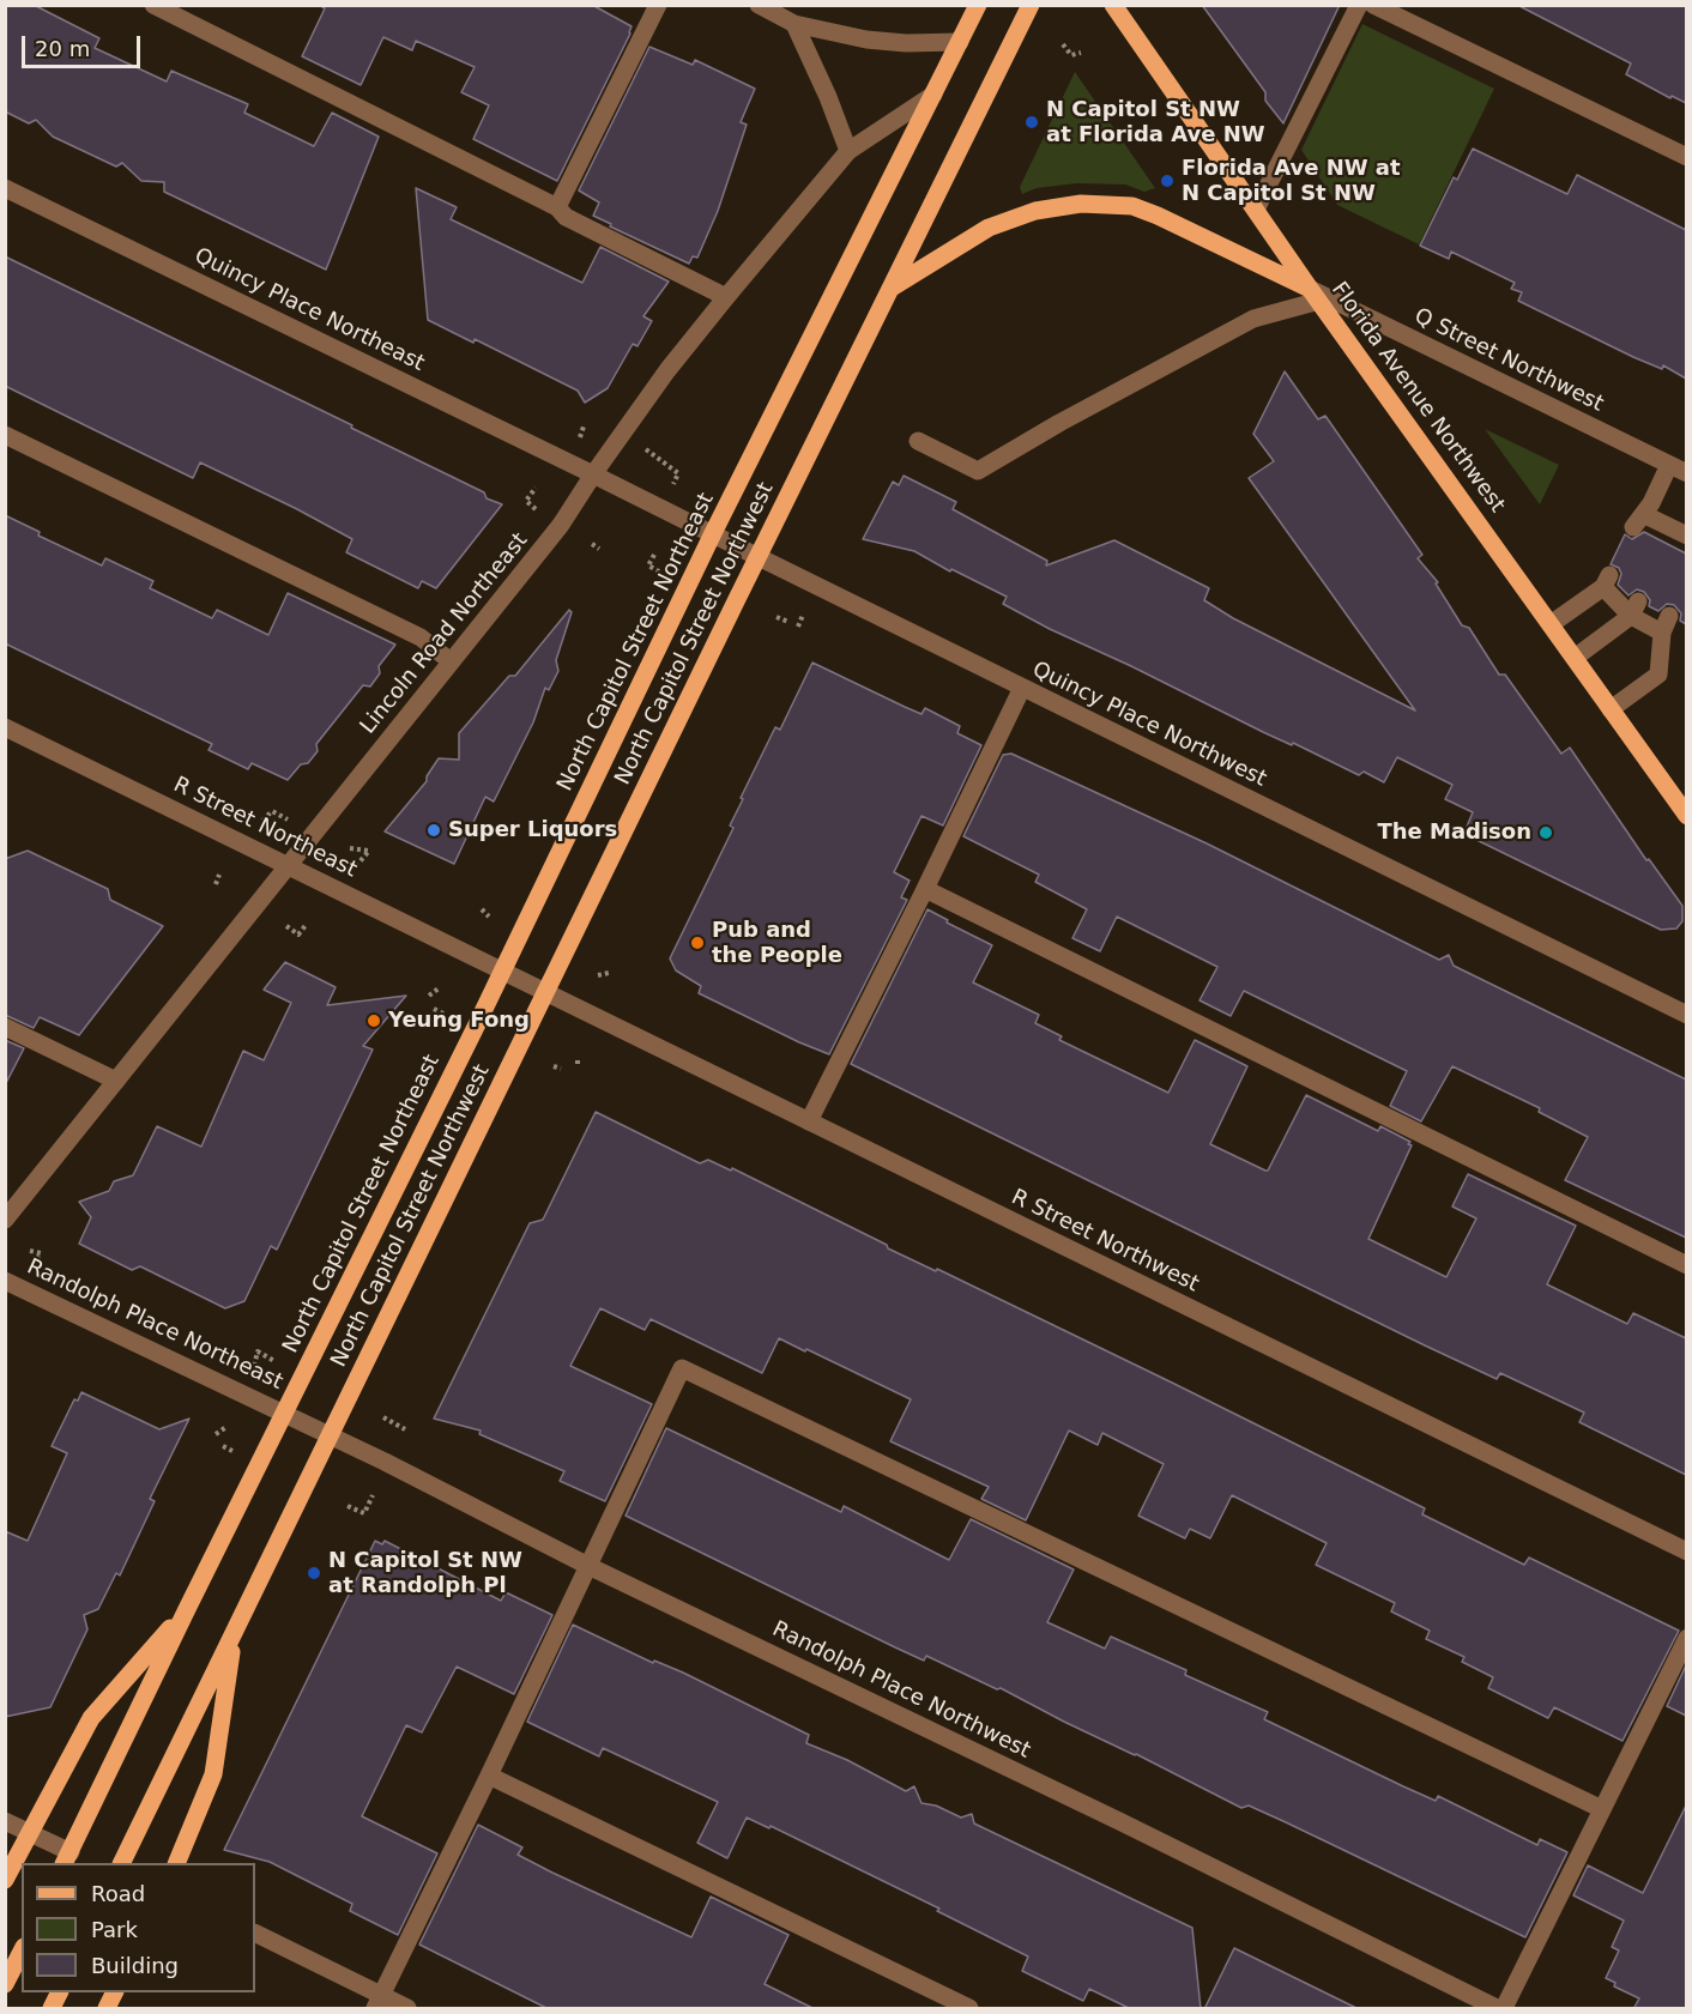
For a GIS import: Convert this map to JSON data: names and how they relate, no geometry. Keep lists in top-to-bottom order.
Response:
{
  "streets": {
    "main road": ["Florida Avenue Northwest", "North Capitol Street Northwest", "North Capitol Street Northeast"],
    "street": [
      "Quincy Place Northeast",
      "Q Street Northwest",
      "Lincoln Road Northeast",
      "Quincy Place Northwest",
      "R Street Northeast",
      "R Street Northwest",
      "Randolph Place Northeast",
      "Randolph Place Northwest"
    ]
  },
  "crossings": [
    ["Quincy Place Northeast", "Lincoln Road Northeast"],
    ["Quincy Place Northeast", "Quincy Place Northwest"],
    ["Q Street Northwest", "Florida Avenue Northwest"],
    ["Lincoln Road Northeast", "North Capitol Street Northeast"],
    ["Lincoln Road Northeast", "Quincy Place Northwest"],
    ["Lincoln Road Northeast", "R Street Northeast"],
    ["North Capitol Street Northwest", "Quincy Place Northwest"],
    ["North Capitol Street Northwest", "R Street Northwest"],
    ["North Capitol Street Northwest", "Randolph Place Northwest"],
    ["North Capitol Street Northeast", "Quincy Place Northwest"],
    ["North Capitol Street Northeast", "R Street Northeast"],
    ["North Capitol Street Northeast", "R Street Northwest"],
    ["North Capitol Street Northeast", "Randolph Place Northeast"],
    ["North Capitol Street Northeast", "Randolph Place Northwest"],
    ["R Street Northeast", "R Street Northwest"],
    ["Randolph Place Northeast", "Randolph Place Northwest"]
  ],
  "places": [
    "N Capitol St NW at Florida Ave NW",
    "Florida Ave NW at N Capitol St NW",
    "Super Liquors",
    "The Madison",
    "Pub and the People",
    "Yeung Fong",
    "N Capitol St NW at Randolph Pl"
  ],
  "legend": ["Road", "Park", "Building"],
  "scale_bar": "20 m"
}
